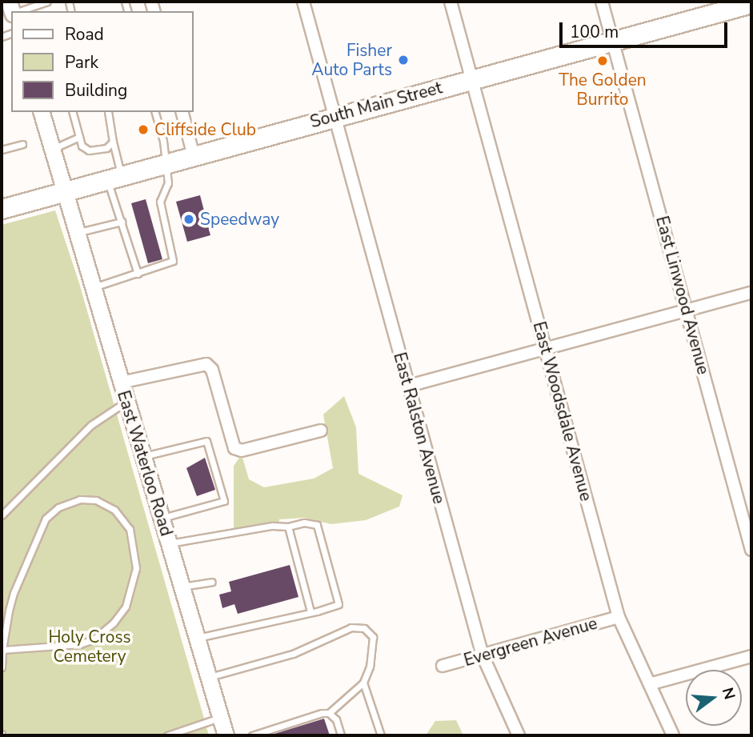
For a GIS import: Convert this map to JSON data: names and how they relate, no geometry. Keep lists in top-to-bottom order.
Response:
{
  "streets": {
    "main road": ["South Main Street", "East Waterloo Road"],
    "street": [
      "East Linwood Avenue",
      "East Woodsdale Avenue",
      "East Ralston Avenue",
      "Evergreen Avenue"
    ]
  },
  "crossings": [
    ["South Main Street", "East Linwood Avenue"],
    ["South Main Street", "East Woodsdale Avenue"],
    ["South Main Street", "East Ralston Avenue"],
    ["South Main Street", "East Waterloo Road"],
    ["East Woodsdale Avenue", "Evergreen Avenue"],
    ["East Ralston Avenue", "Evergreen Avenue"]
  ],
  "parks": ["Holy Cross Cemetery"],
  "places": [
    "Fisher Auto Parts",
    "The Golden Burrito",
    "Cliffside Club",
    "Speedway"
  ],
  "legend": ["Road", "Park", "Building"],
  "scale_bar": "100 m",
  "north": "right"
}
